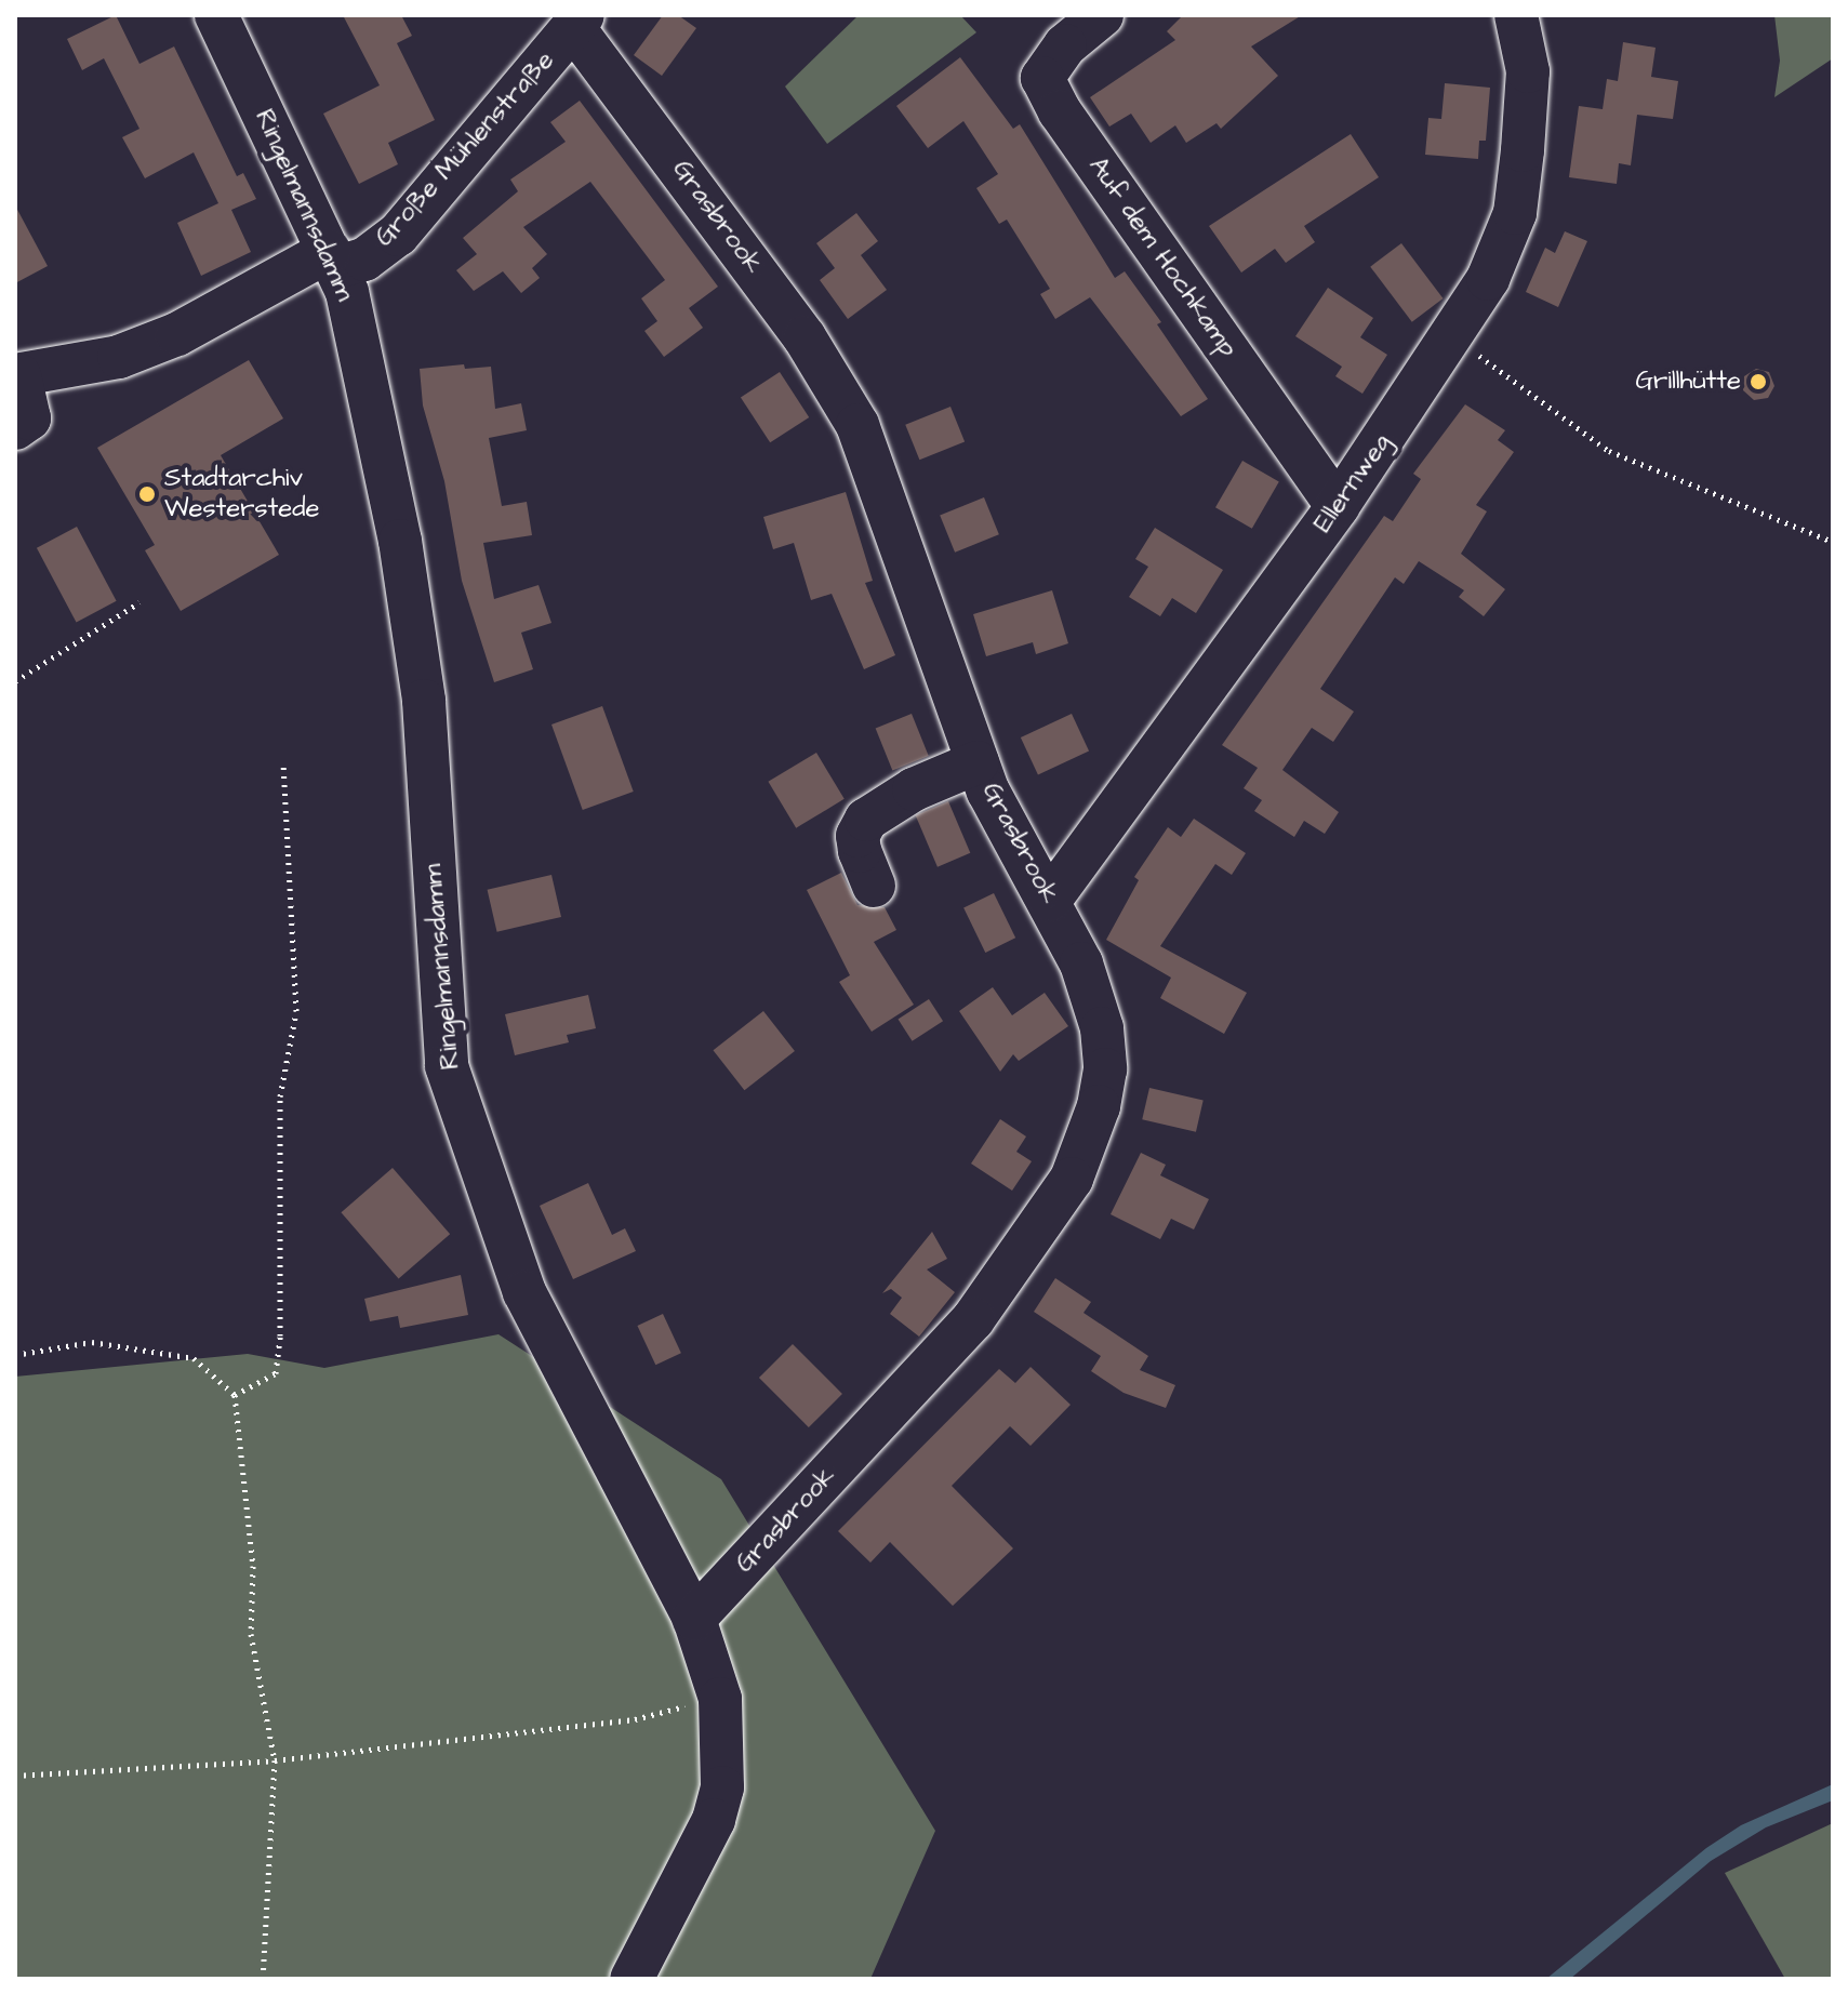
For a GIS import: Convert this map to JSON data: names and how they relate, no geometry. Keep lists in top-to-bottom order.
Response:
{
  "streets": {
    "street": [
      "Große Mühlenstraße",
      "Ringelmannsdamm",
      "Grasbrook",
      "Auf dem Hochkamp",
      "Ellernweg"
    ]
  },
  "crossings": [
    ["Große Mühlenstraße", "Ringelmannsdamm"],
    ["Große Mühlenstraße", "Grasbrook"],
    ["Ringelmannsdamm", "Grasbrook"],
    ["Grasbrook", "Ellernweg"],
    ["Auf dem Hochkamp", "Ellernweg"]
  ],
  "places": ["Grillhütte", "Stadtarchiv Westerstede"]
}
